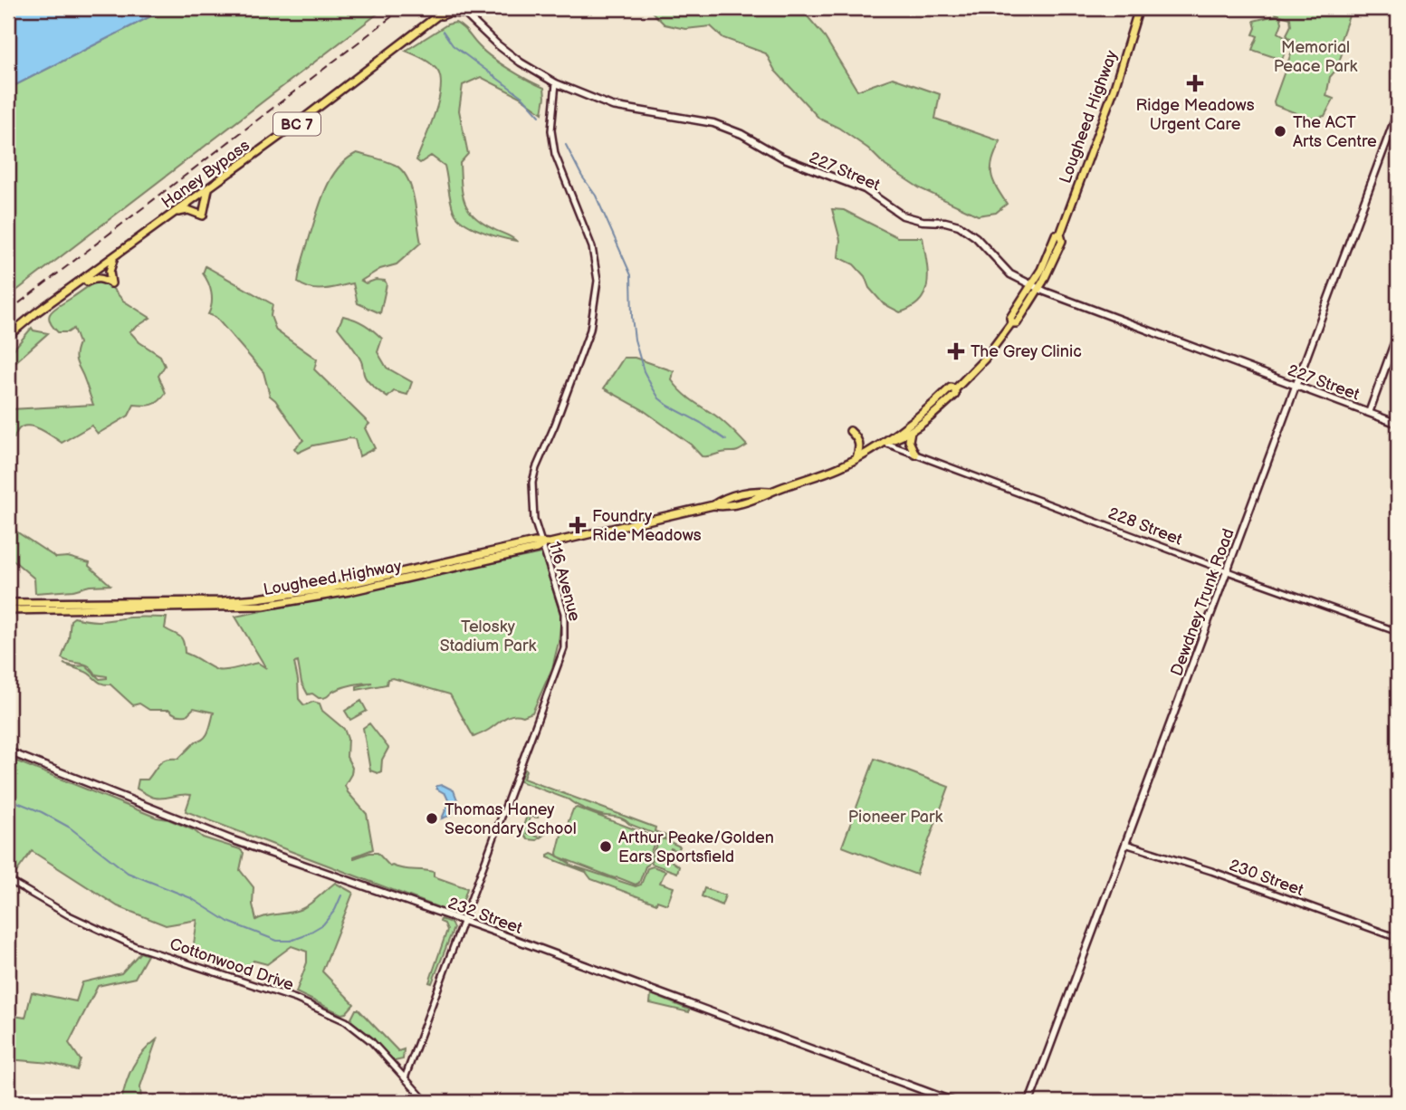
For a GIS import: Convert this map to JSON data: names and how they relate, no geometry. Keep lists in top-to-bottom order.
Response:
{
  "streets": {
    "main road": [
      "Lougheed Highway",
      "BC 7",
      "227 Street",
      "Haney Bypass",
      "Dewdney Trunk Road",
      "232 Street"
    ],
    "street": [
      "228 Street",
      "116 Avenue",
      "230 Street",
      "Cottonwood Drive"
    ]
  },
  "crossings": [
    ["Lougheed Highway", "227 Street"],
    ["Lougheed Highway", "228 Street"],
    ["Lougheed Highway", "116 Avenue"],
    ["227 Street", "116 Avenue"],
    ["227 Street", "Dewdney Trunk Road"],
    ["228 Street", "Dewdney Trunk Road"],
    ["116 Avenue", "232 Street"],
    ["116 Avenue", "Cottonwood Drive"],
    ["Dewdney Trunk Road", "230 Street"]
  ],
  "parks": ["Memorial Peace Park", "Telosky Stadium Park", "Pioneer Park"],
  "places": {
    "health": ["Ridge Meadows Urgent Care", "The Grey Clinic", "Foundry Ride Meadows"],
    "other": ["The ACT Arts Centre", "Thomas Haney Secondary School", "Arthur Peake/Golden Ears Sportsfield"]
  }
}
